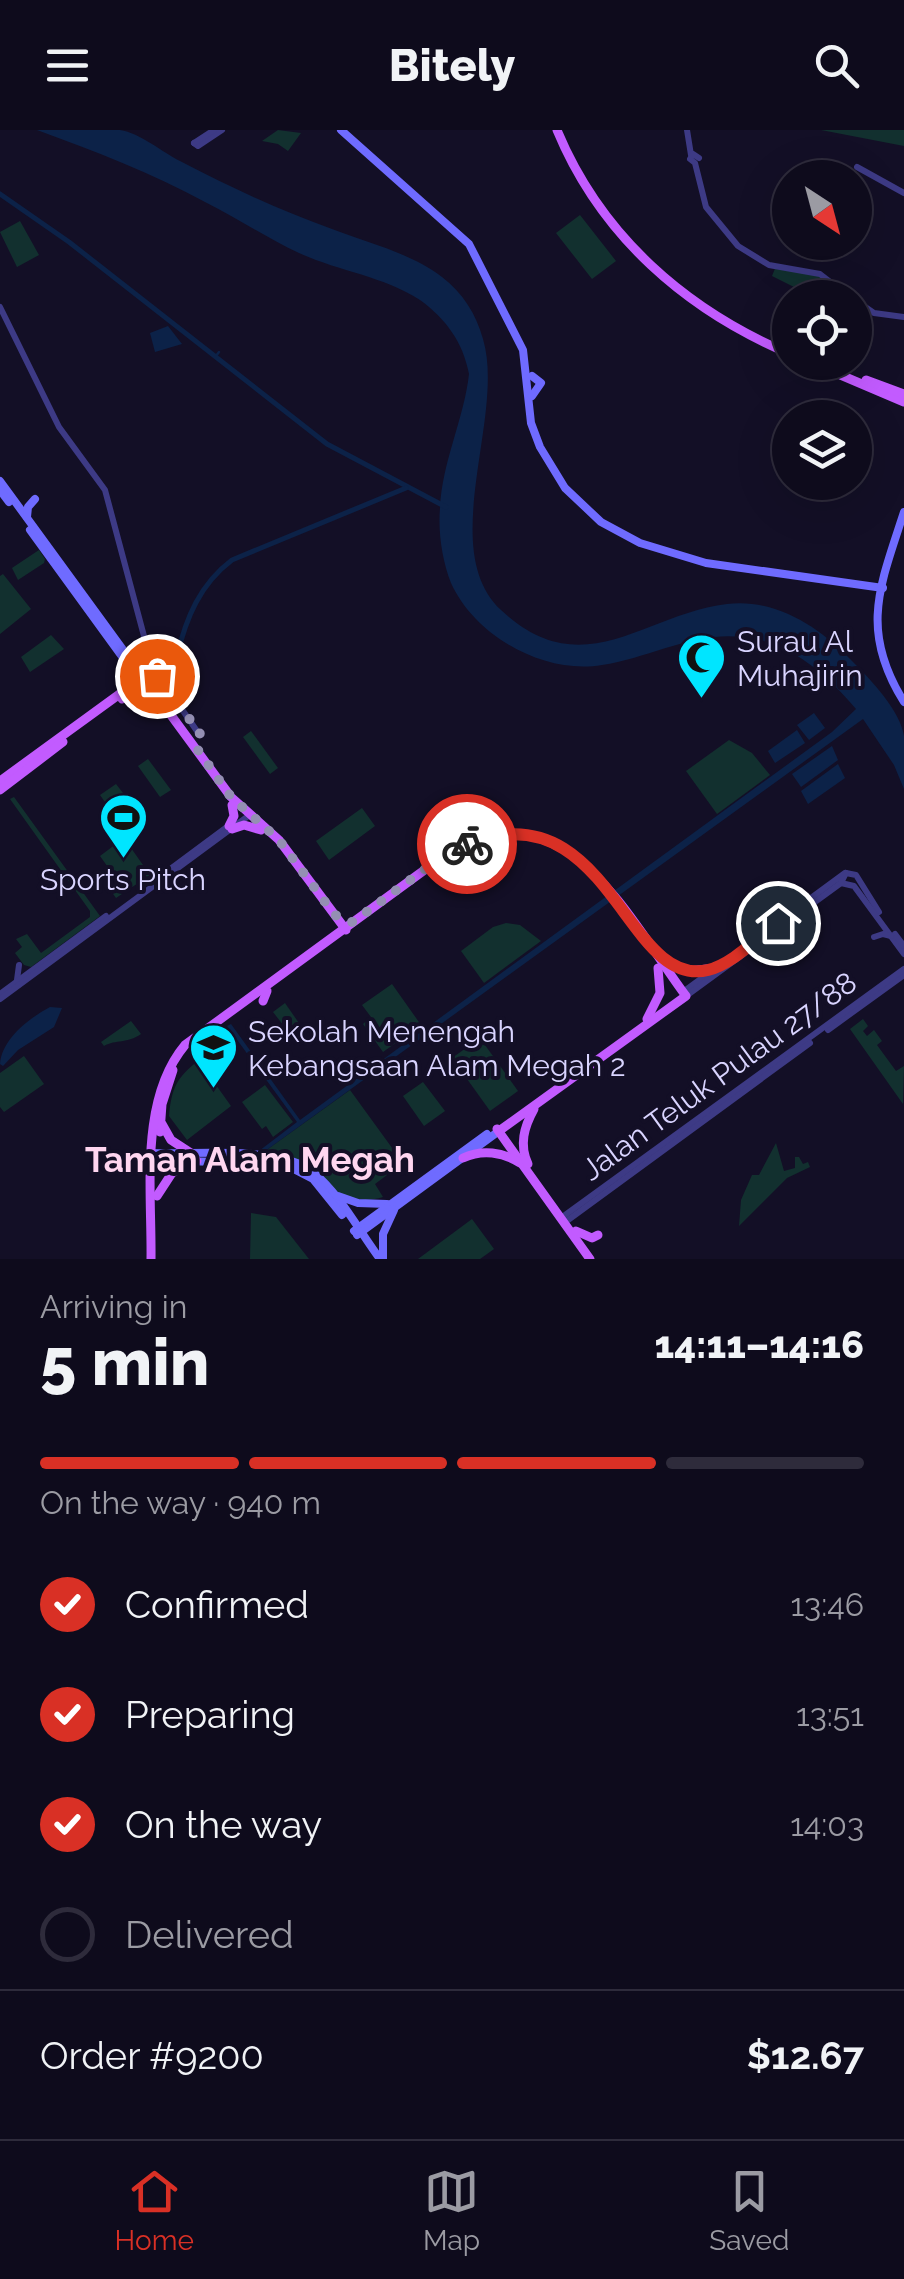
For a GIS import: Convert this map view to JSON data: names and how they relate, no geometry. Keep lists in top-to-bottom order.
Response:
{
  "streets": {
    "street": ["Jalan Teluk Pulau 27/88"]
  },
  "districts": ["Taman Alam Megah"],
  "places": {
    "mosque": ["Surau Al Muhajirin"],
    "sports": ["Sports Pitch"],
    "school or university": ["Sekolah Menengah Kebangsaan Alam Megah 2"]
  },
  "north": "bottom right",
  "page": {
    "header": "Bitely",
    "heading": ["5 min", "Arriving in", "14:11–14:16"],
    "panel": ["Order #9200", "$12.67"],
    "bar": "On the way · 940 m",
    "list": [
      ["Confirmed", "13:46"],
      ["Preparing", "13:51"],
      ["On the way", "14:03"],
      "Delivered"
    ],
    "tabs": ["Home", "Map", "Saved"]
  }
}
